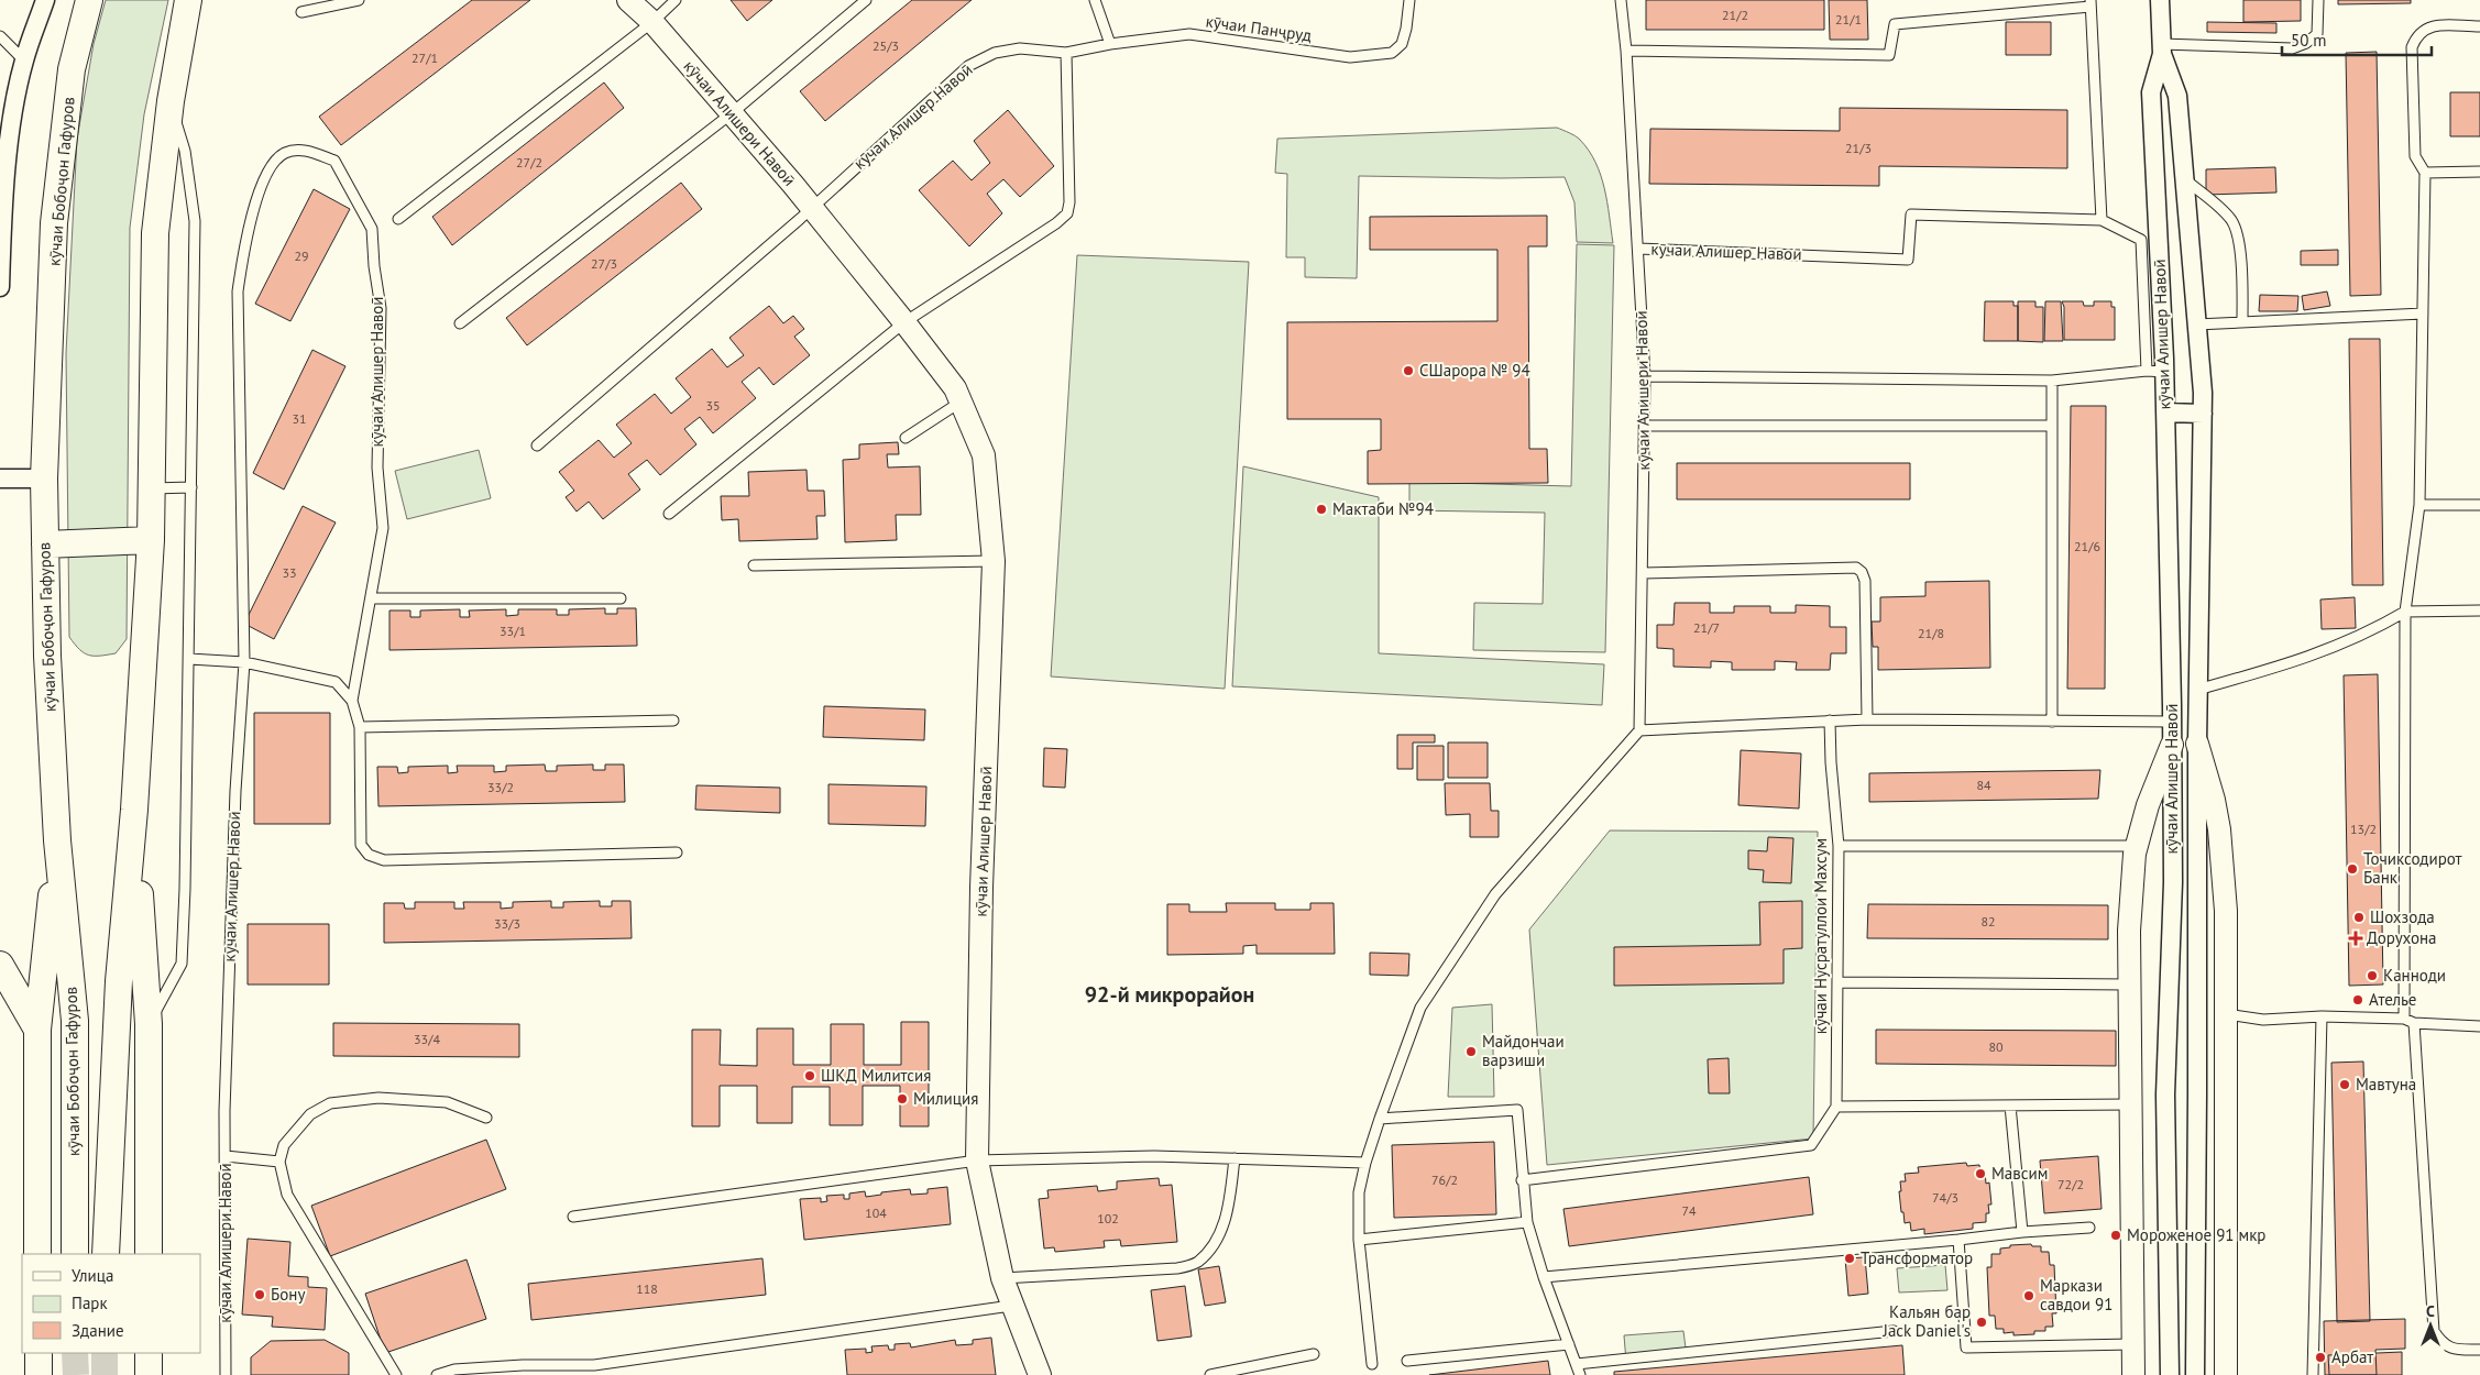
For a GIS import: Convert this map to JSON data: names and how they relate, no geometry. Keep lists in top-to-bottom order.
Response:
{
  "streets": {
    "main road": ["кӯчаи Бобоҷон Гафуров"],
    "street": ["кӯчаи Алишер Навоӣ", "кӯчаи Алишери Навоӣ"],
    "lane": ["кӯчаи Панҷруд", "кӯчаи Нусратуллои Махсум"]
  },
  "crossings": [
    ["кӯчаи Панҷруд", "кӯчаи Алишер Навоӣ"],
    ["кӯчаи Алишер Навоӣ", "кӯчаи Алишери Навоӣ"]
  ],
  "districts": ["92-й микрорайон"],
  "places": {
    "other": [
      "СШарора № 94",
      "Мактаби №94",
      "Точиксодирот Банк",
      "Шохзода",
      "Канноди",
      "Ателье",
      "Майдончаи варзиши",
      "ШКД Милитсия",
      "Мавтуна",
      "Милиция",
      "Мавсим",
      "Мороженое 91 мкр",
      "Трансформатор",
      "Бону",
      "Маркази савдои 91",
      "Кальян бар Jack Daniel's",
      "Арбат"
    ],
    "health": ["Дорухона"]
  },
  "house_numbers": [
    "21/2",
    "21/1",
    "25/3",
    "27/1",
    "21/3",
    "27/2",
    "29",
    "27/3",
    "35",
    "31",
    "21/6",
    "33",
    "21/7",
    "33/1",
    "21/8",
    "84",
    "33/2",
    "13/2",
    "82",
    "33/3",
    "33/4",
    "80",
    "76/2",
    "72/2",
    "74/3",
    "74",
    "104",
    "102",
    "118"
  ],
  "legend": ["Улица", "Парк", "Здание"],
  "scale_bar": "50 m",
  "north": "top"
}
